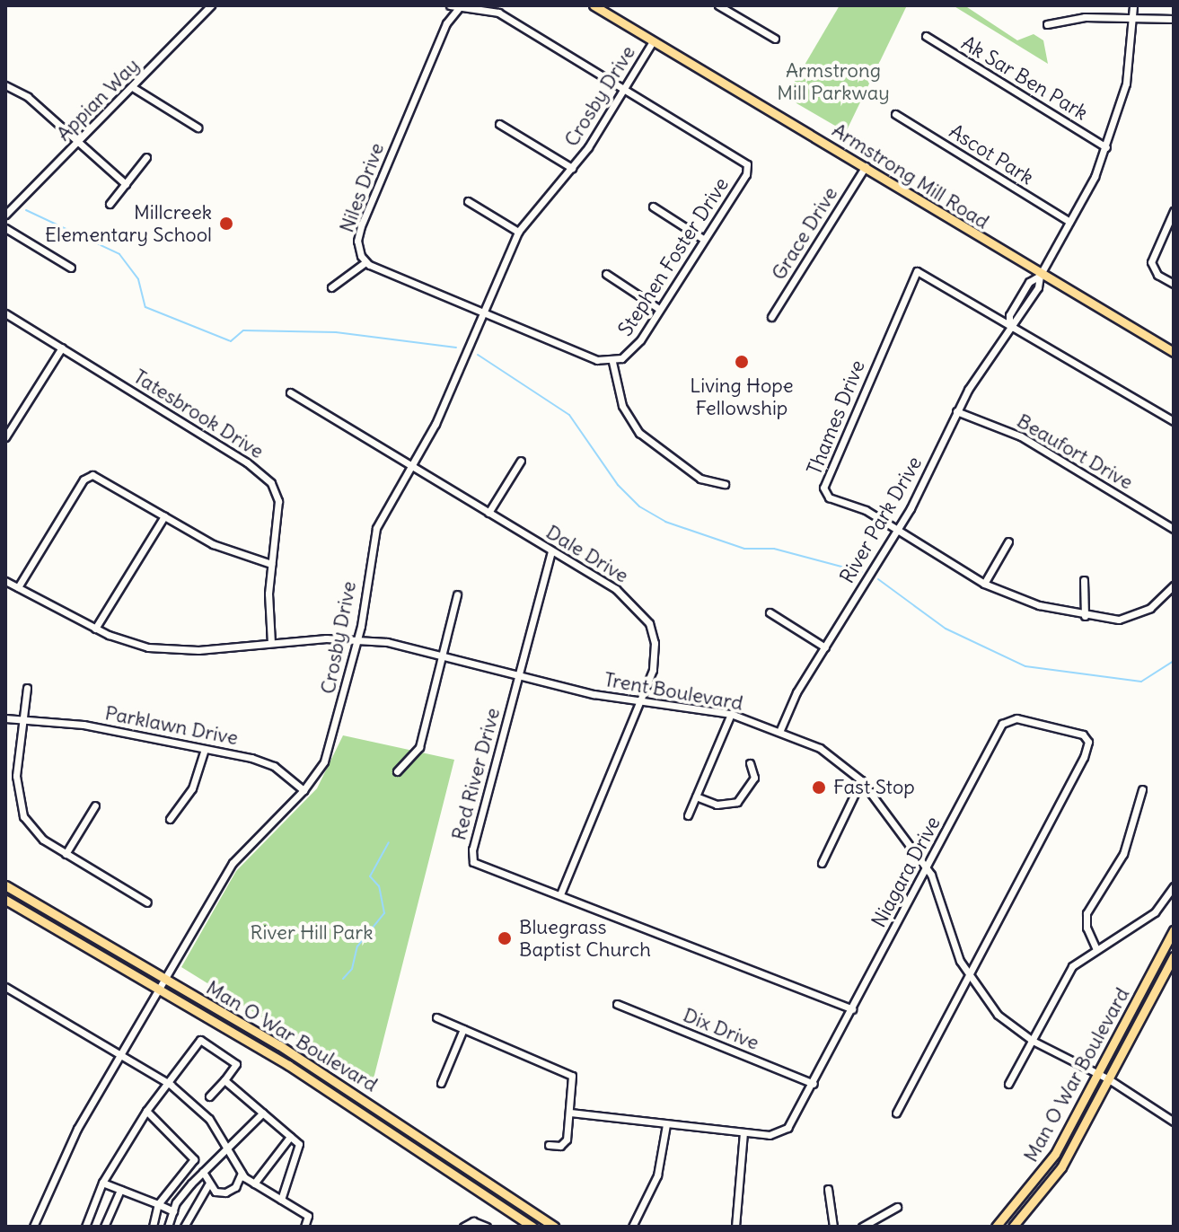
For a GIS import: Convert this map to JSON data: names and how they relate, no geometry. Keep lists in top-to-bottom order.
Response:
{
  "streets": {
    "main road": ["Armstrong Mill Road", "Man O War Boulevard"],
    "street": [
      "Ak Sar Ben Park",
      "Crosby Drive",
      "Appian Way",
      "Ascot Park",
      "Niles Drive",
      "Grace Drive",
      "Stephen Foster Drive",
      "Tatesbrook Drive",
      "Thames Drive",
      "Beaufort Drive",
      "River Park Drive",
      "Dale Drive",
      "Trent Boulevard",
      "Parklawn Drive",
      "Red River Drive",
      "Niagara Drive",
      "Dix Drive"
    ]
  },
  "crossings": [
    ["Ak Sar Ben Park", "River Park Drive"],
    ["Crosby Drive", "Armstrong Mill Road"],
    ["Crosby Drive", "Niles Drive"],
    ["Crosby Drive", "Stephen Foster Drive"],
    ["Crosby Drive", "Dale Drive"],
    ["Crosby Drive", "Trent Boulevard"],
    ["Crosby Drive", "Parklawn Drive"],
    ["Crosby Drive", "Man O War Boulevard"],
    ["Ascot Park", "River Park Drive"],
    ["Armstrong Mill Road", "Grace Drive"],
    ["Armstrong Mill Road", "River Park Drive"],
    ["Niles Drive", "Stephen Foster Drive"],
    ["Tatesbrook Drive", "Trent Boulevard"],
    ["Thames Drive", "River Park Drive"],
    ["Beaufort Drive", "River Park Drive"],
    ["River Park Drive", "Trent Boulevard"],
    ["Dale Drive", "Trent Boulevard"],
    ["Dale Drive", "Red River Drive"],
    ["Trent Boulevard", "Red River Drive"],
    ["Trent Boulevard", "Niagara Drive"],
    ["Trent Boulevard", "Man O War Boulevard"],
    ["Red River Drive", "Niagara Drive"],
    ["Niagara Drive", "Dix Drive"]
  ],
  "parks": ["Armstrong Mill Parkway", "River Hill Park"],
  "places": [
    "Millcreek Elementary School",
    "Living Hope Fellowship",
    "Fast Stop",
    "Bluegrass Baptist Church"
  ]
}
